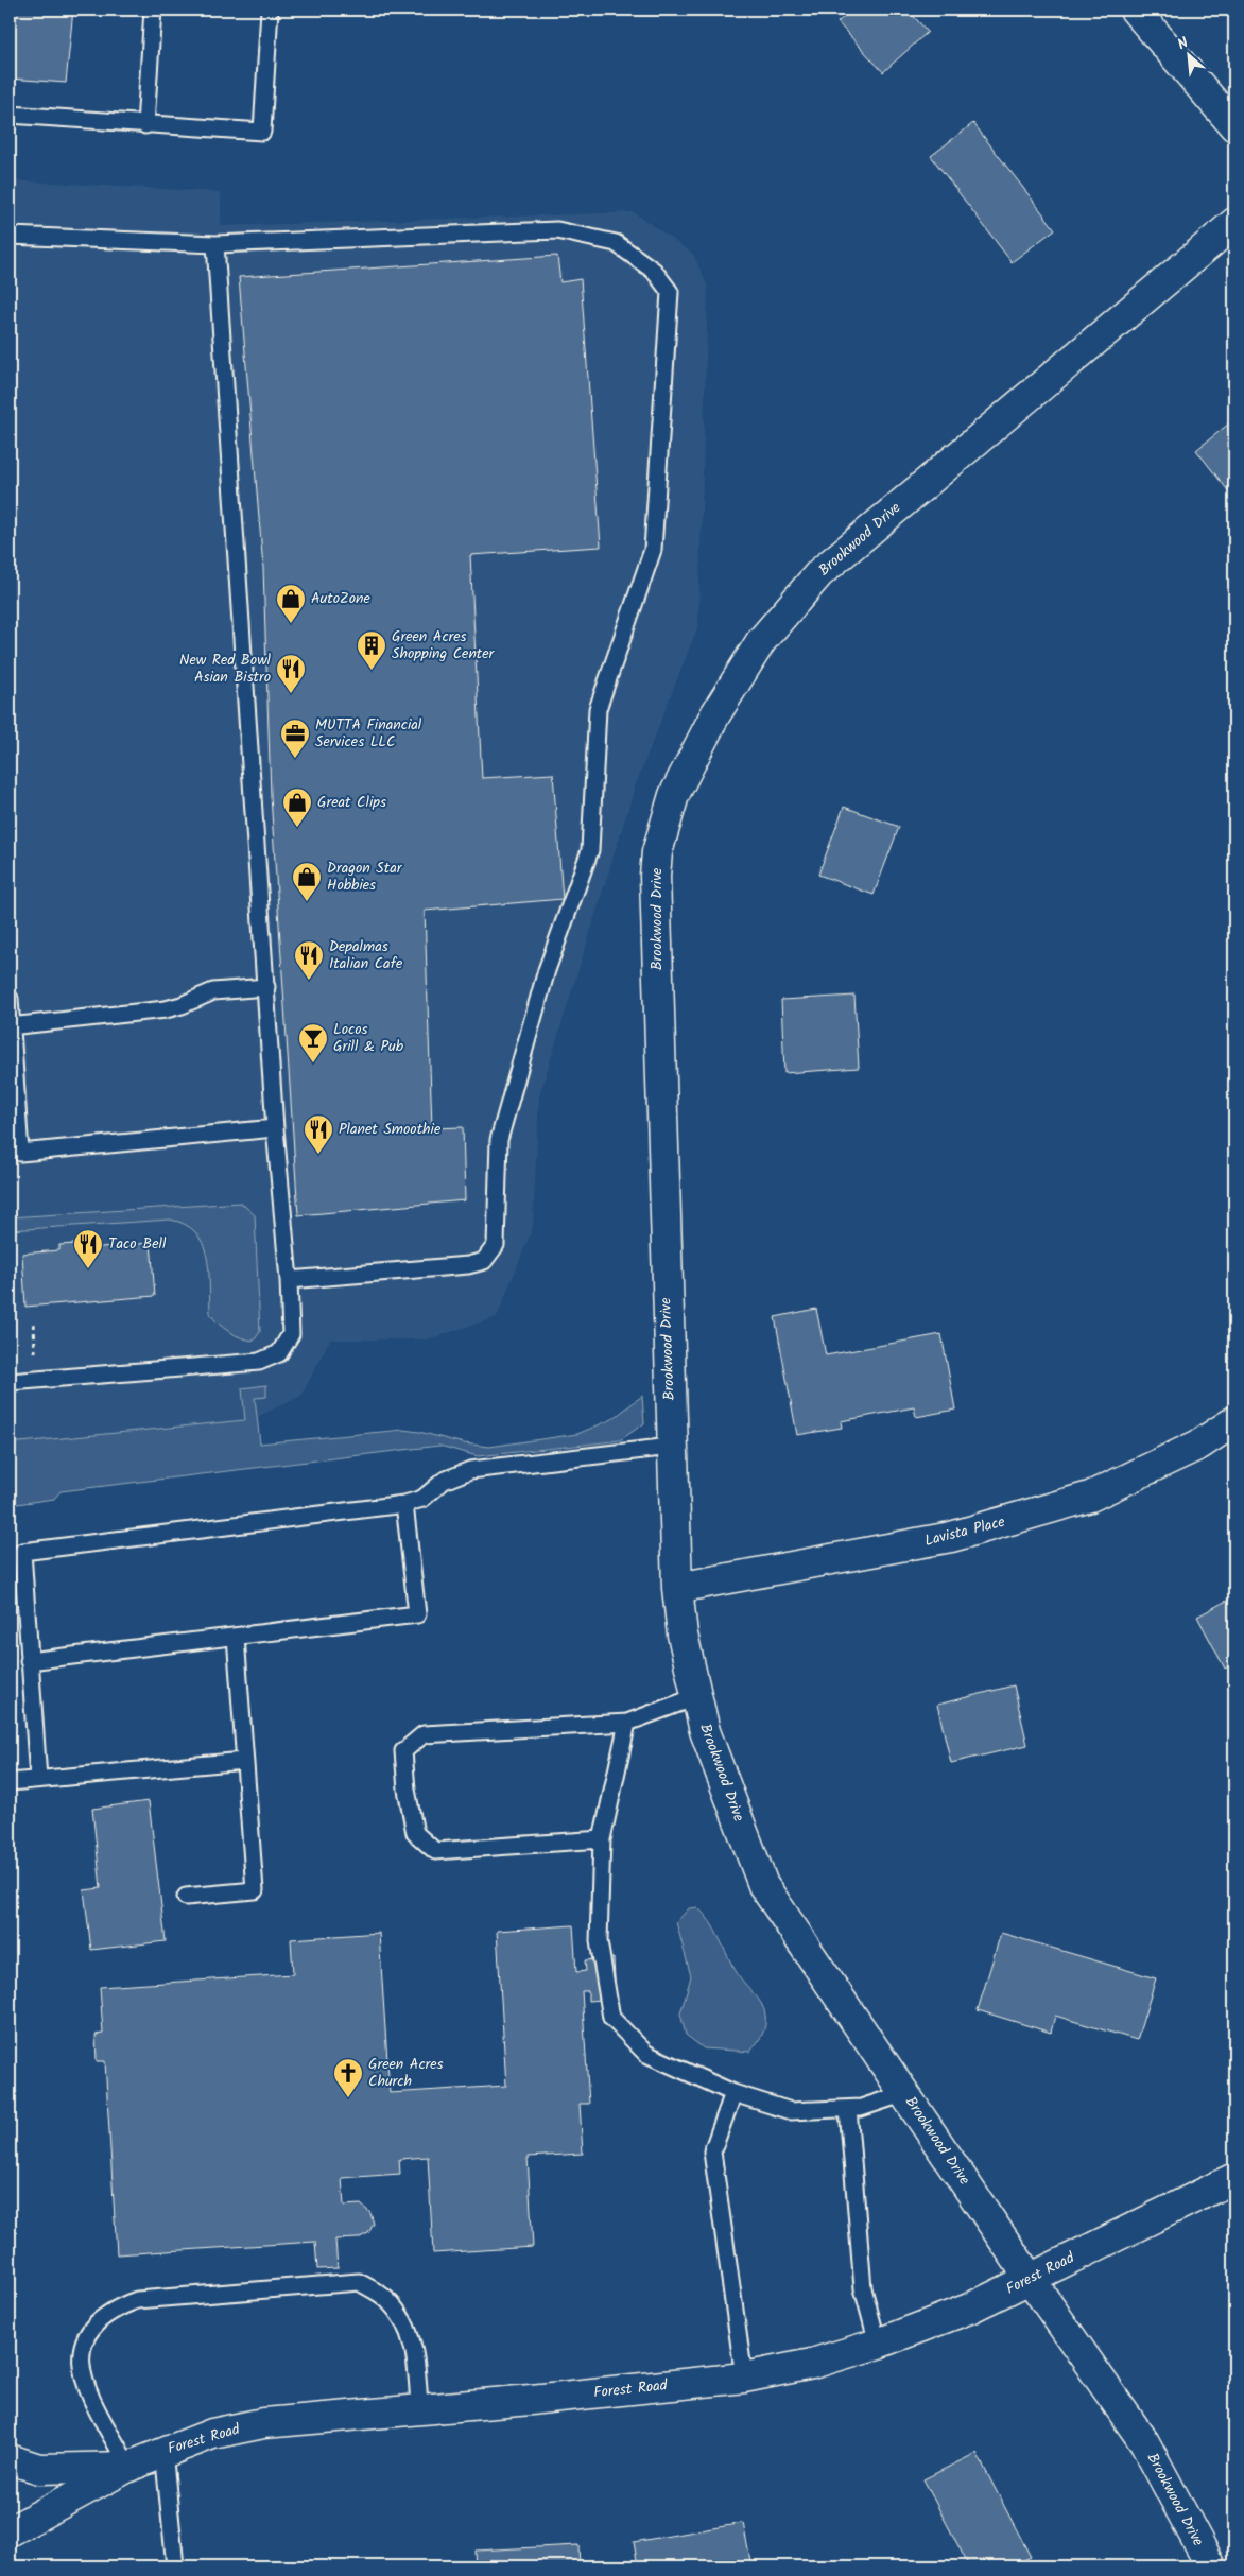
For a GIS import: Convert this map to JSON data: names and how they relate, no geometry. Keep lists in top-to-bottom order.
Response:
{
  "streets": {
    "street": ["Brookwood Drive", "Lavista Place", "Forest Road"]
  },
  "crossings": [
    ["Brookwood Drive", "Lavista Place"],
    ["Brookwood Drive", "Forest Road"]
  ],
  "places": {
    "shop": ["AutoZone", "Great Clips", "Dragon Star Hobbies"],
    "building": ["Green Acres Shopping Center"],
    "restaurant": [
      "New Red Bowl Asian Bistro",
      "Depalmas Italian Cafe",
      "Planet Smoothie",
      "Taco Bell"
    ],
    "office": ["MUTTA Financial Services LLC"],
    "bar": ["Locos Grill & Pub"],
    "church": ["Green Acres Church"]
  },
  "north": "top left"
}
